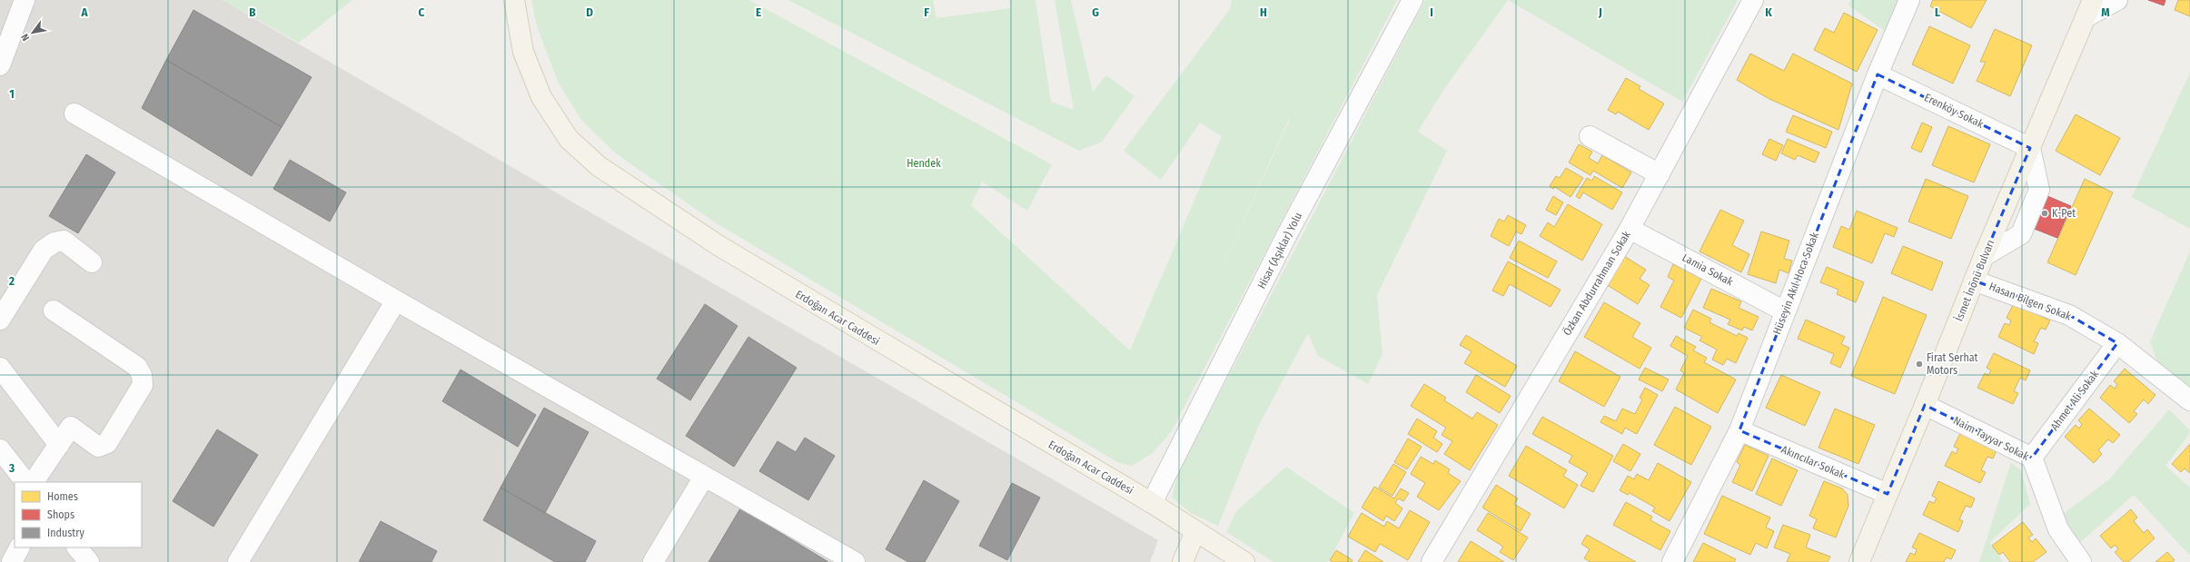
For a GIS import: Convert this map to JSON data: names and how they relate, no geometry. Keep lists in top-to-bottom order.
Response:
{
  "streets": {
    "main road": ["İsmet İnönü Bulvarı", "Erdoğan Acar Caddesi"],
    "street": [
      "Erenköy Sokak",
      "Hisar (Aşıklar) Yolu",
      "Lamia Sokak",
      "Özkan Abdurrahman Sokak",
      "Hüseyin Akıl Hoca Sokak",
      "Hasan Bilgen Sokak",
      "Ahmet Ali Sokak",
      "Naim Tayyar Sokak",
      "Akıncılar Sokak"
    ]
  },
  "crossings": [
    ["Erenköy Sokak", "İsmet İnönü Bulvarı"],
    ["Erenköy Sokak", "Hüseyin Akıl Hoca Sokak"],
    ["Hisar (Aşıklar) Yolu", "Erdoğan Acar Caddesi"],
    ["Lamia Sokak", "Özkan Abdurrahman Sokak"],
    ["Lamia Sokak", "Hüseyin Akıl Hoca Sokak"],
    ["İsmet İnönü Bulvarı", "Hasan Bilgen Sokak"],
    ["İsmet İnönü Bulvarı", "Naim Tayyar Sokak"],
    ["İsmet İnönü Bulvarı", "Akıncılar Sokak"],
    ["Hüseyin Akıl Hoca Sokak", "Akıncılar Sokak"],
    ["Hasan Bilgen Sokak", "Ahmet Ali Sokak"],
    ["Ahmet Ali Sokak", "Naim Tayyar Sokak"]
  ],
  "parks": ["Hendek"],
  "places": ["K-Pet", "Firat Serhat Motors"],
  "legend": ["Homes", "Shops", "Industry"],
  "north": "bottom left",
  "grid": {
    "columns": [
      "A",
      "B",
      "C",
      "D",
      "E",
      "F",
      "G",
      "H",
      "I",
      "J",
      "K",
      "L",
      "M"
    ],
    "rows": ["1", "2", "3"]
  }
}
